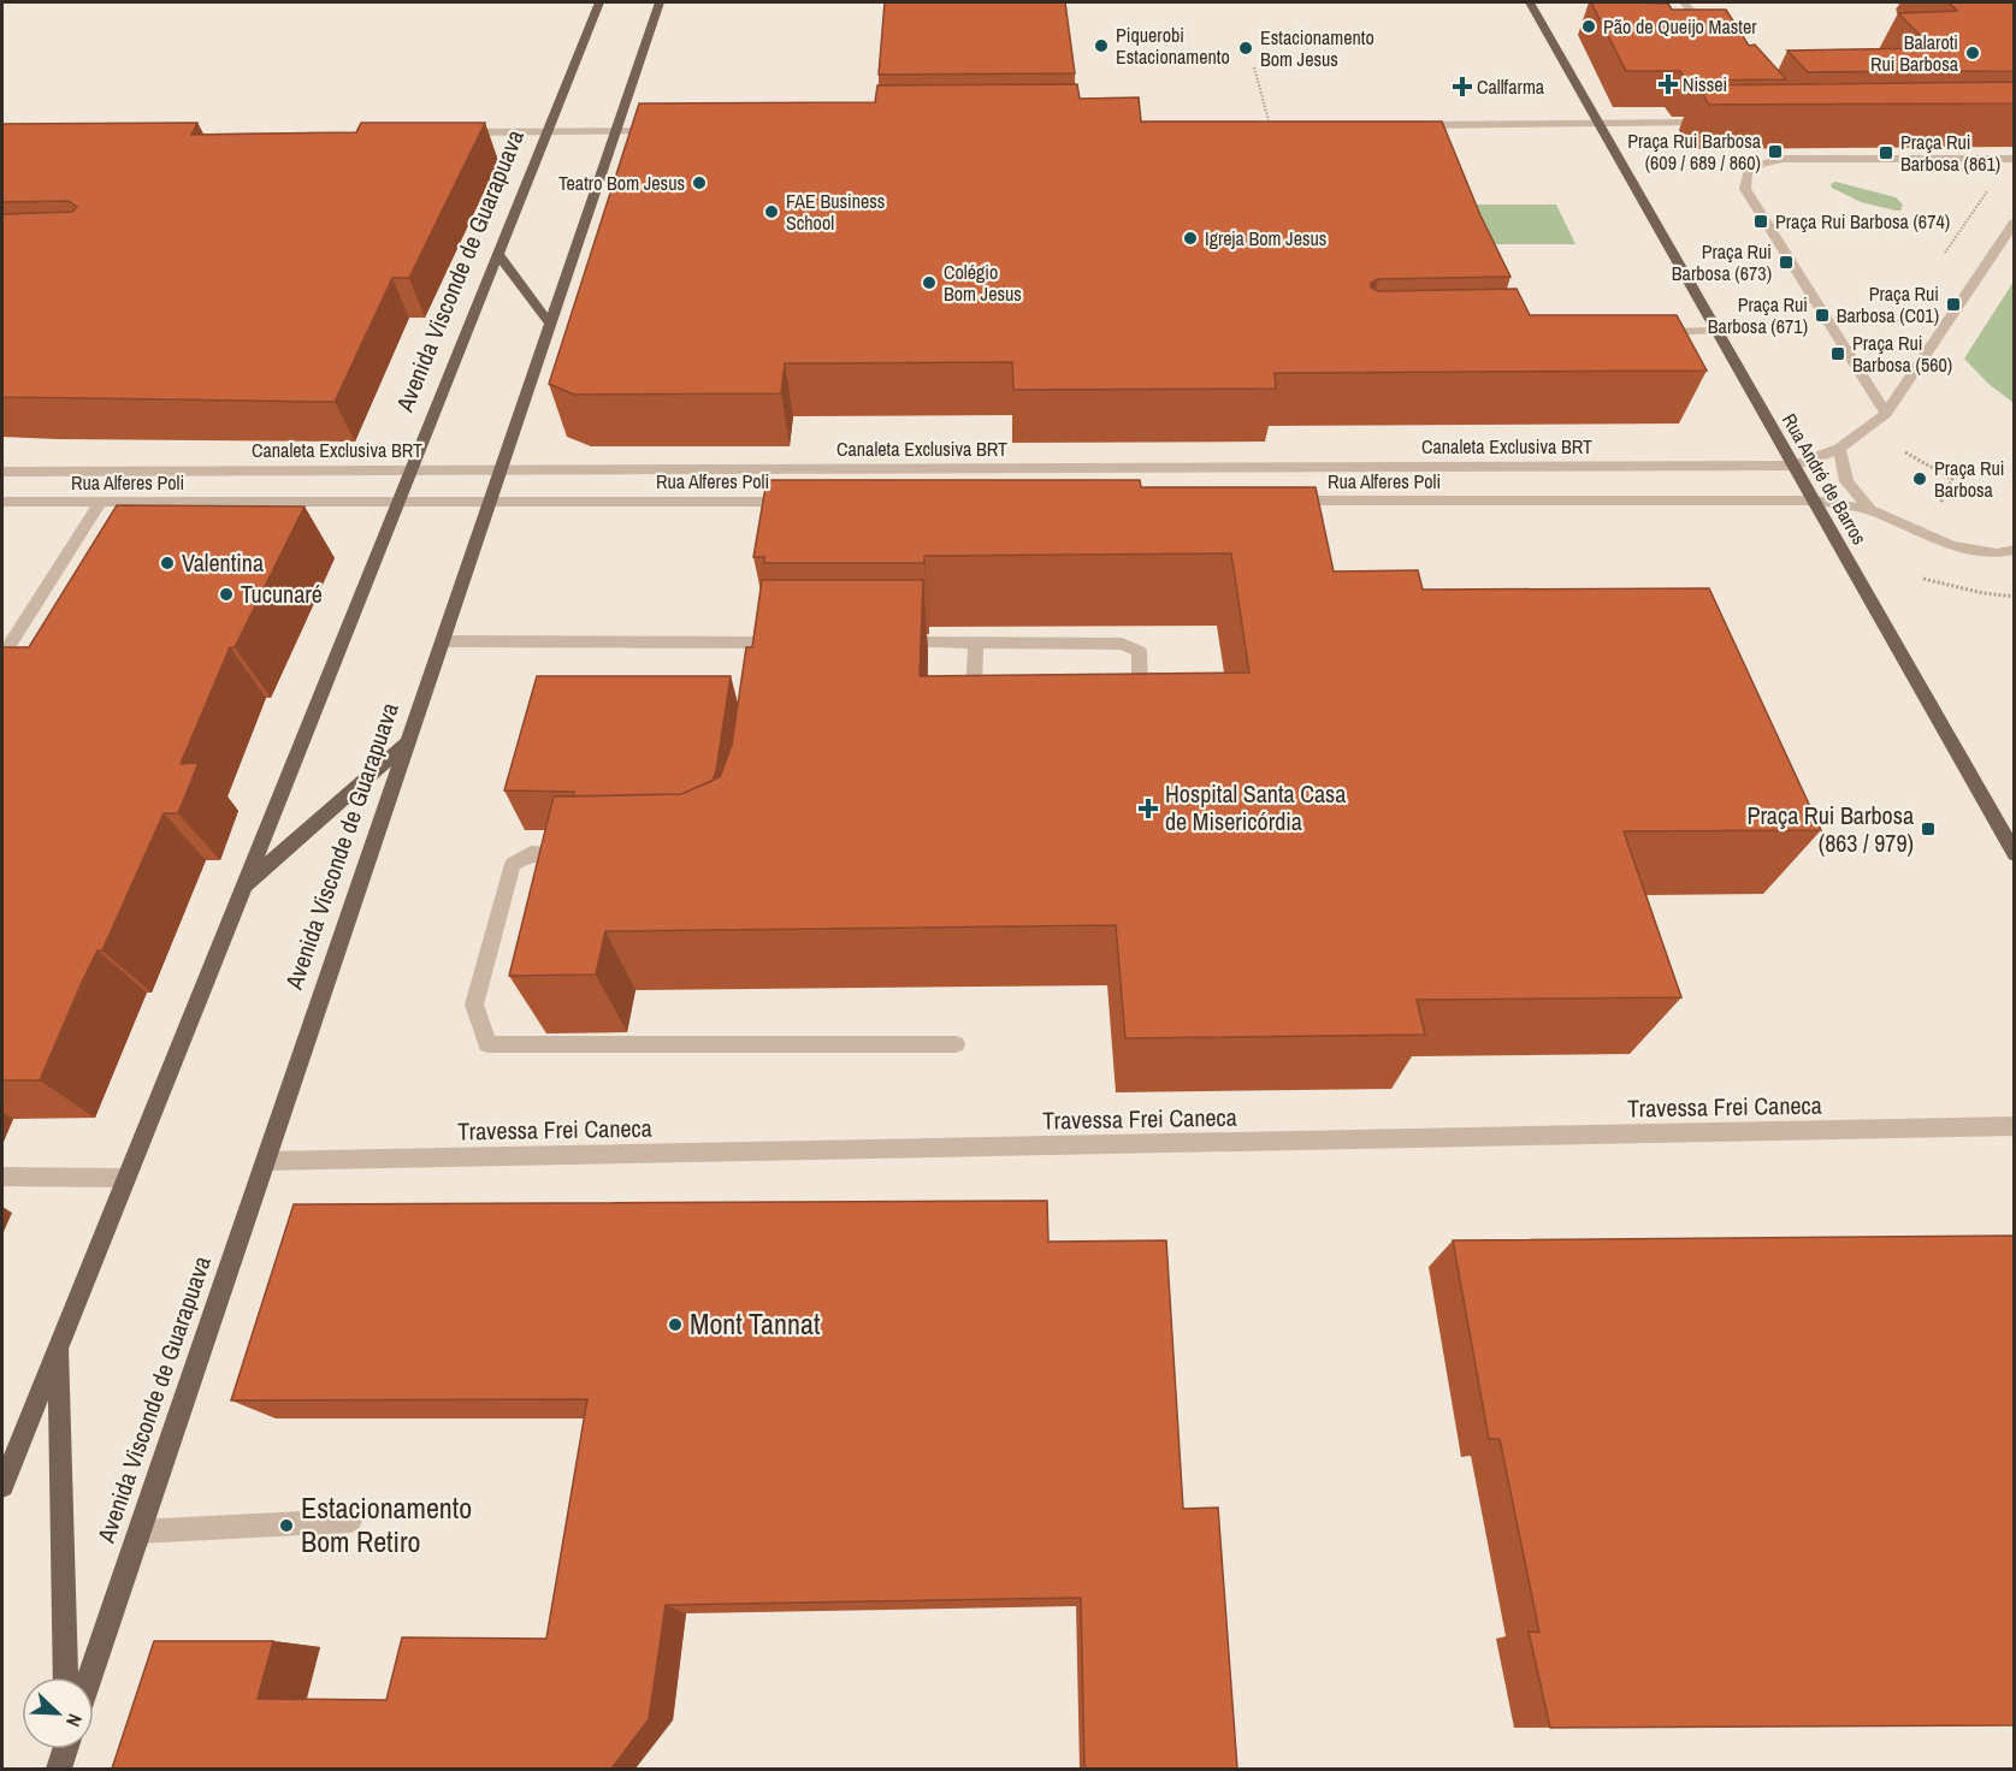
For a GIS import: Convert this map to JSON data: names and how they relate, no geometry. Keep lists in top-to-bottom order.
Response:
{
  "streets": {
    "main road": ["Avenida Visconde de Guarapuava", "Rua André de Barros"],
    "street": ["Canaleta Exclusiva BRT", "Rua Alferes Poli", "Travessa Frei Caneca"]
  },
  "crossings": [
    ["Avenida Visconde de Guarapuava", "Canaleta Exclusiva BRT"],
    ["Avenida Visconde de Guarapuava", "Rua Alferes Poli"],
    ["Avenida Visconde de Guarapuava", "Travessa Frei Caneca"],
    ["Canaleta Exclusiva BRT", "Rua André de Barros"],
    ["Rua André de Barros", "Rua Alferes Poli"]
  ],
  "places": {
    "other": [
      "Pão de Queijo Master",
      "Piquerobi Estacionamento",
      "Estacionamento Bom Jesus",
      "Balaroti Rui Barbosa",
      "Teatro Bom Jesus",
      "FAE Business School",
      "Igreja Bom Jesus",
      "Colégio Bom Jesus",
      "Praça Rui Barbosa",
      "Valentina",
      "Tucunaré",
      "Mont Tannat",
      "Estacionamento Bom Retiro"
    ],
    "health": ["Nissei", "Callfarma", "Hospital Santa Casa de Misericórdia"],
    "transit": [
      "Praça Rui Barbosa (609 / 689 / 860)",
      "Praça Rui Barbosa (861)",
      "Praça Rui Barbosa (674)",
      "Praça Rui Barbosa (673)",
      "Praça Rui Barbosa (C01)",
      "Praça Rui Barbosa (671)",
      "Praça Rui Barbosa (560)",
      "Praça Rui Barbosa (863 / 979)"
    ]
  },
  "north": "bottom right"
}
